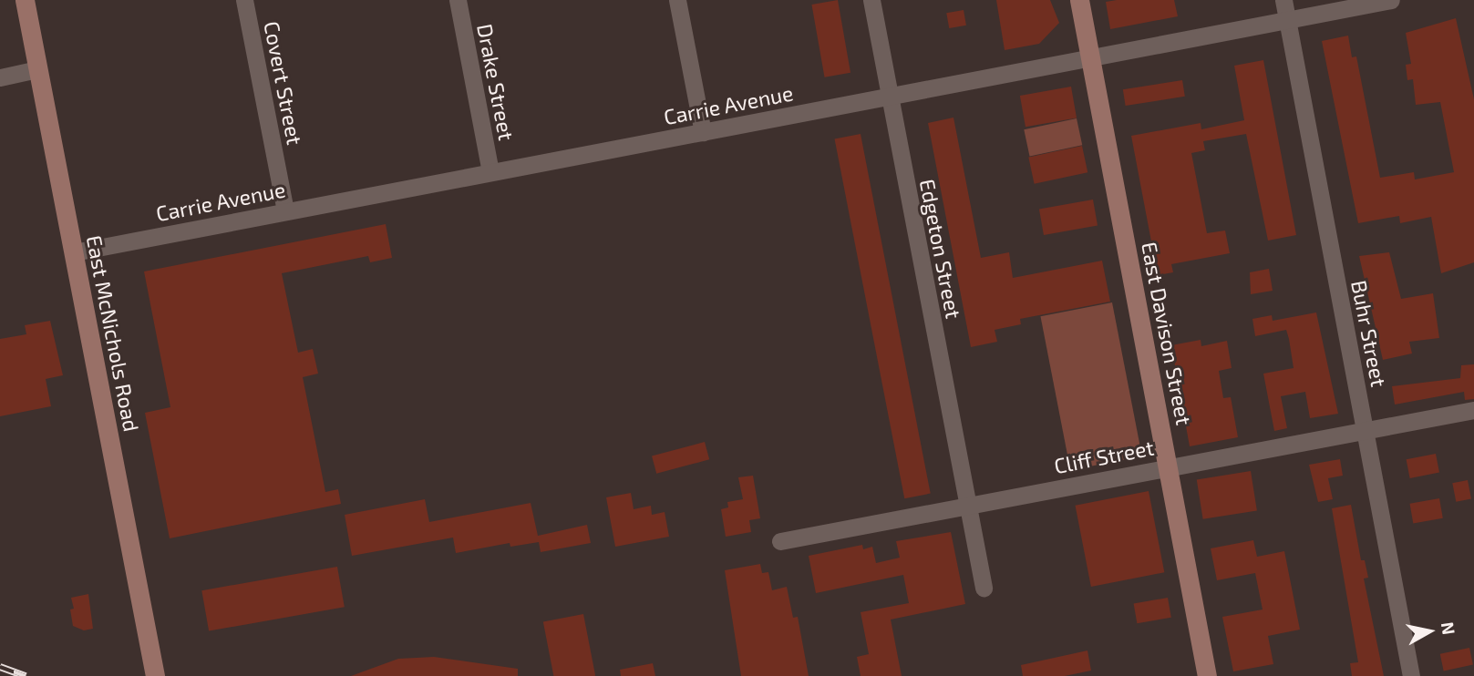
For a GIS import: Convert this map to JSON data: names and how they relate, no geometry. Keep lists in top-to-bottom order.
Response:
{
  "streets": {
    "main road": ["East McNichols Road", "East Davison Street"],
    "street": [
      "Drake Street",
      "Covert Street",
      "Carrie Avenue",
      "Edgeton Street",
      "Buhr Street",
      "Cliff Street"
    ]
  },
  "crossings": [
    ["Drake Street", "Carrie Avenue"],
    ["Covert Street", "Carrie Avenue"],
    ["Carrie Avenue", "Edgeton Street"],
    ["Carrie Avenue", "East McNichols Road"],
    ["Carrie Avenue", "East Davison Street"],
    ["Carrie Avenue", "Buhr Street"],
    ["Edgeton Street", "Cliff Street"],
    ["East Davison Street", "Cliff Street"],
    ["Buhr Street", "Cliff Street"]
  ],
  "north": "right"
}
